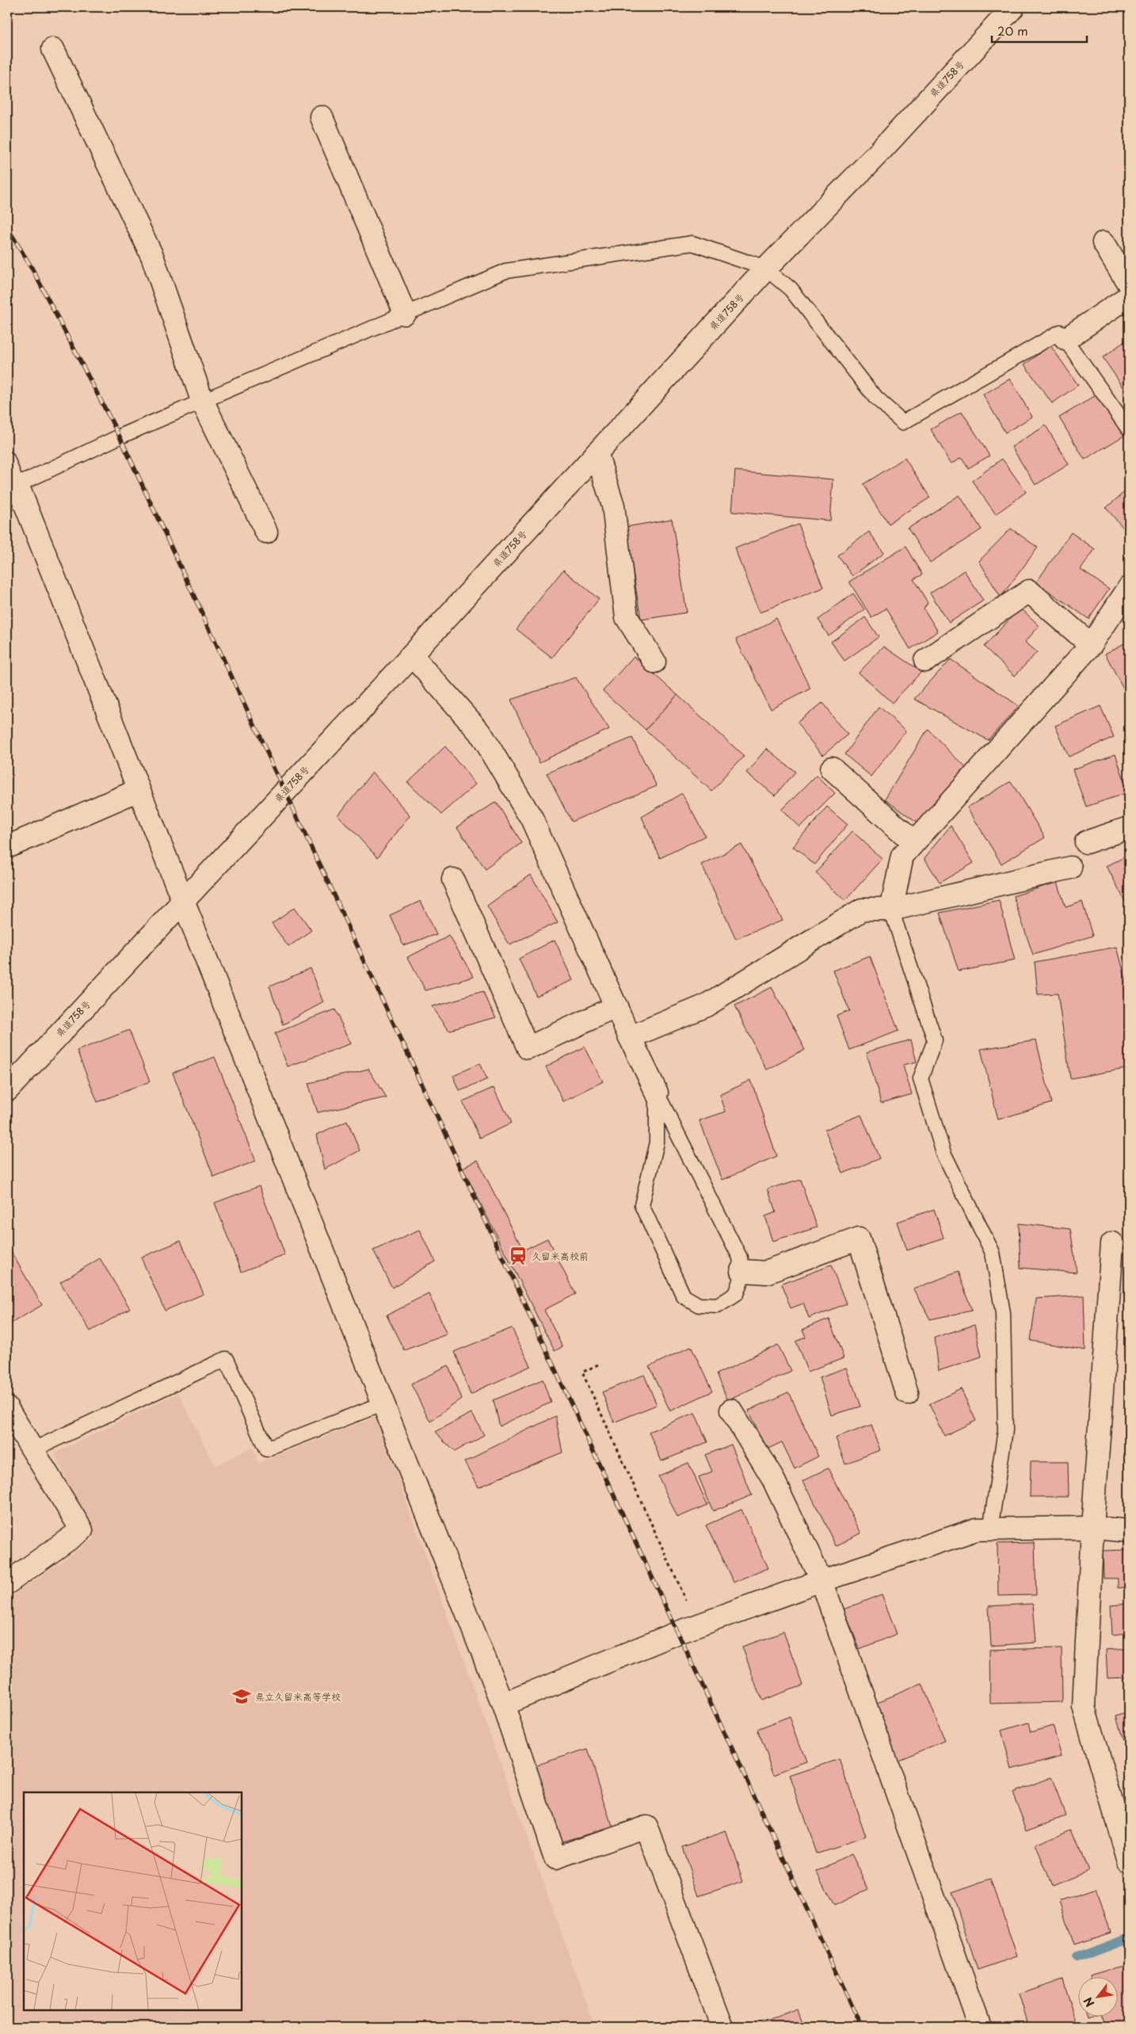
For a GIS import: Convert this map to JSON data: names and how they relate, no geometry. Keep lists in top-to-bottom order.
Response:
{
  "streets": {
    "street": ["県道758号"]
  },
  "places": {
    "station": ["久留米高校前"],
    "school or university": ["県立久留米高等学校"]
  },
  "scale_bar": "20 m",
  "north": "bottom left"
}
